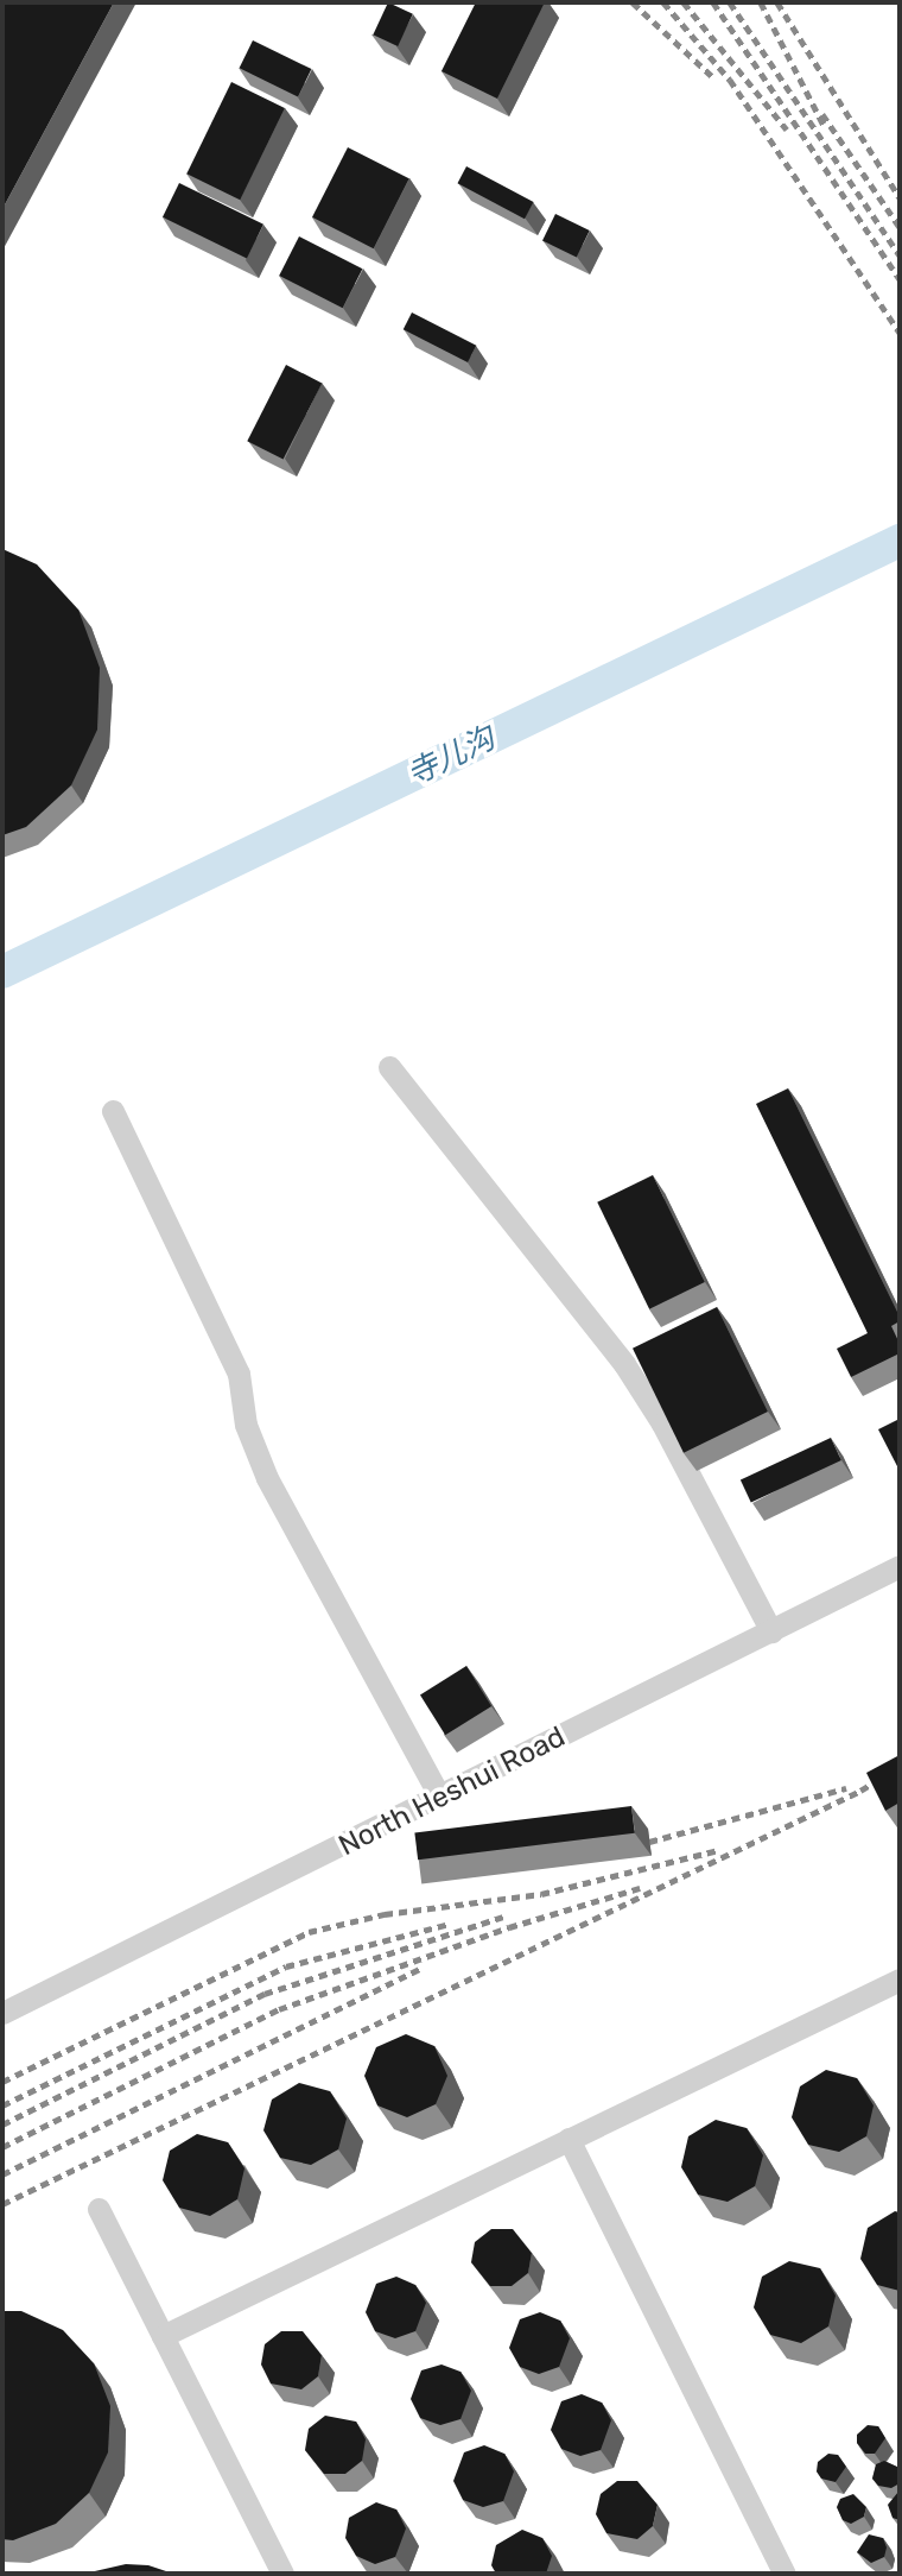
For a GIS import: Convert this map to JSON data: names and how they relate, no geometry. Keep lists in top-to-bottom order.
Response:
{
  "streets": {
    "street": ["North Heshui Road"]
  },
  "water": ["寺儿沟"]
}
